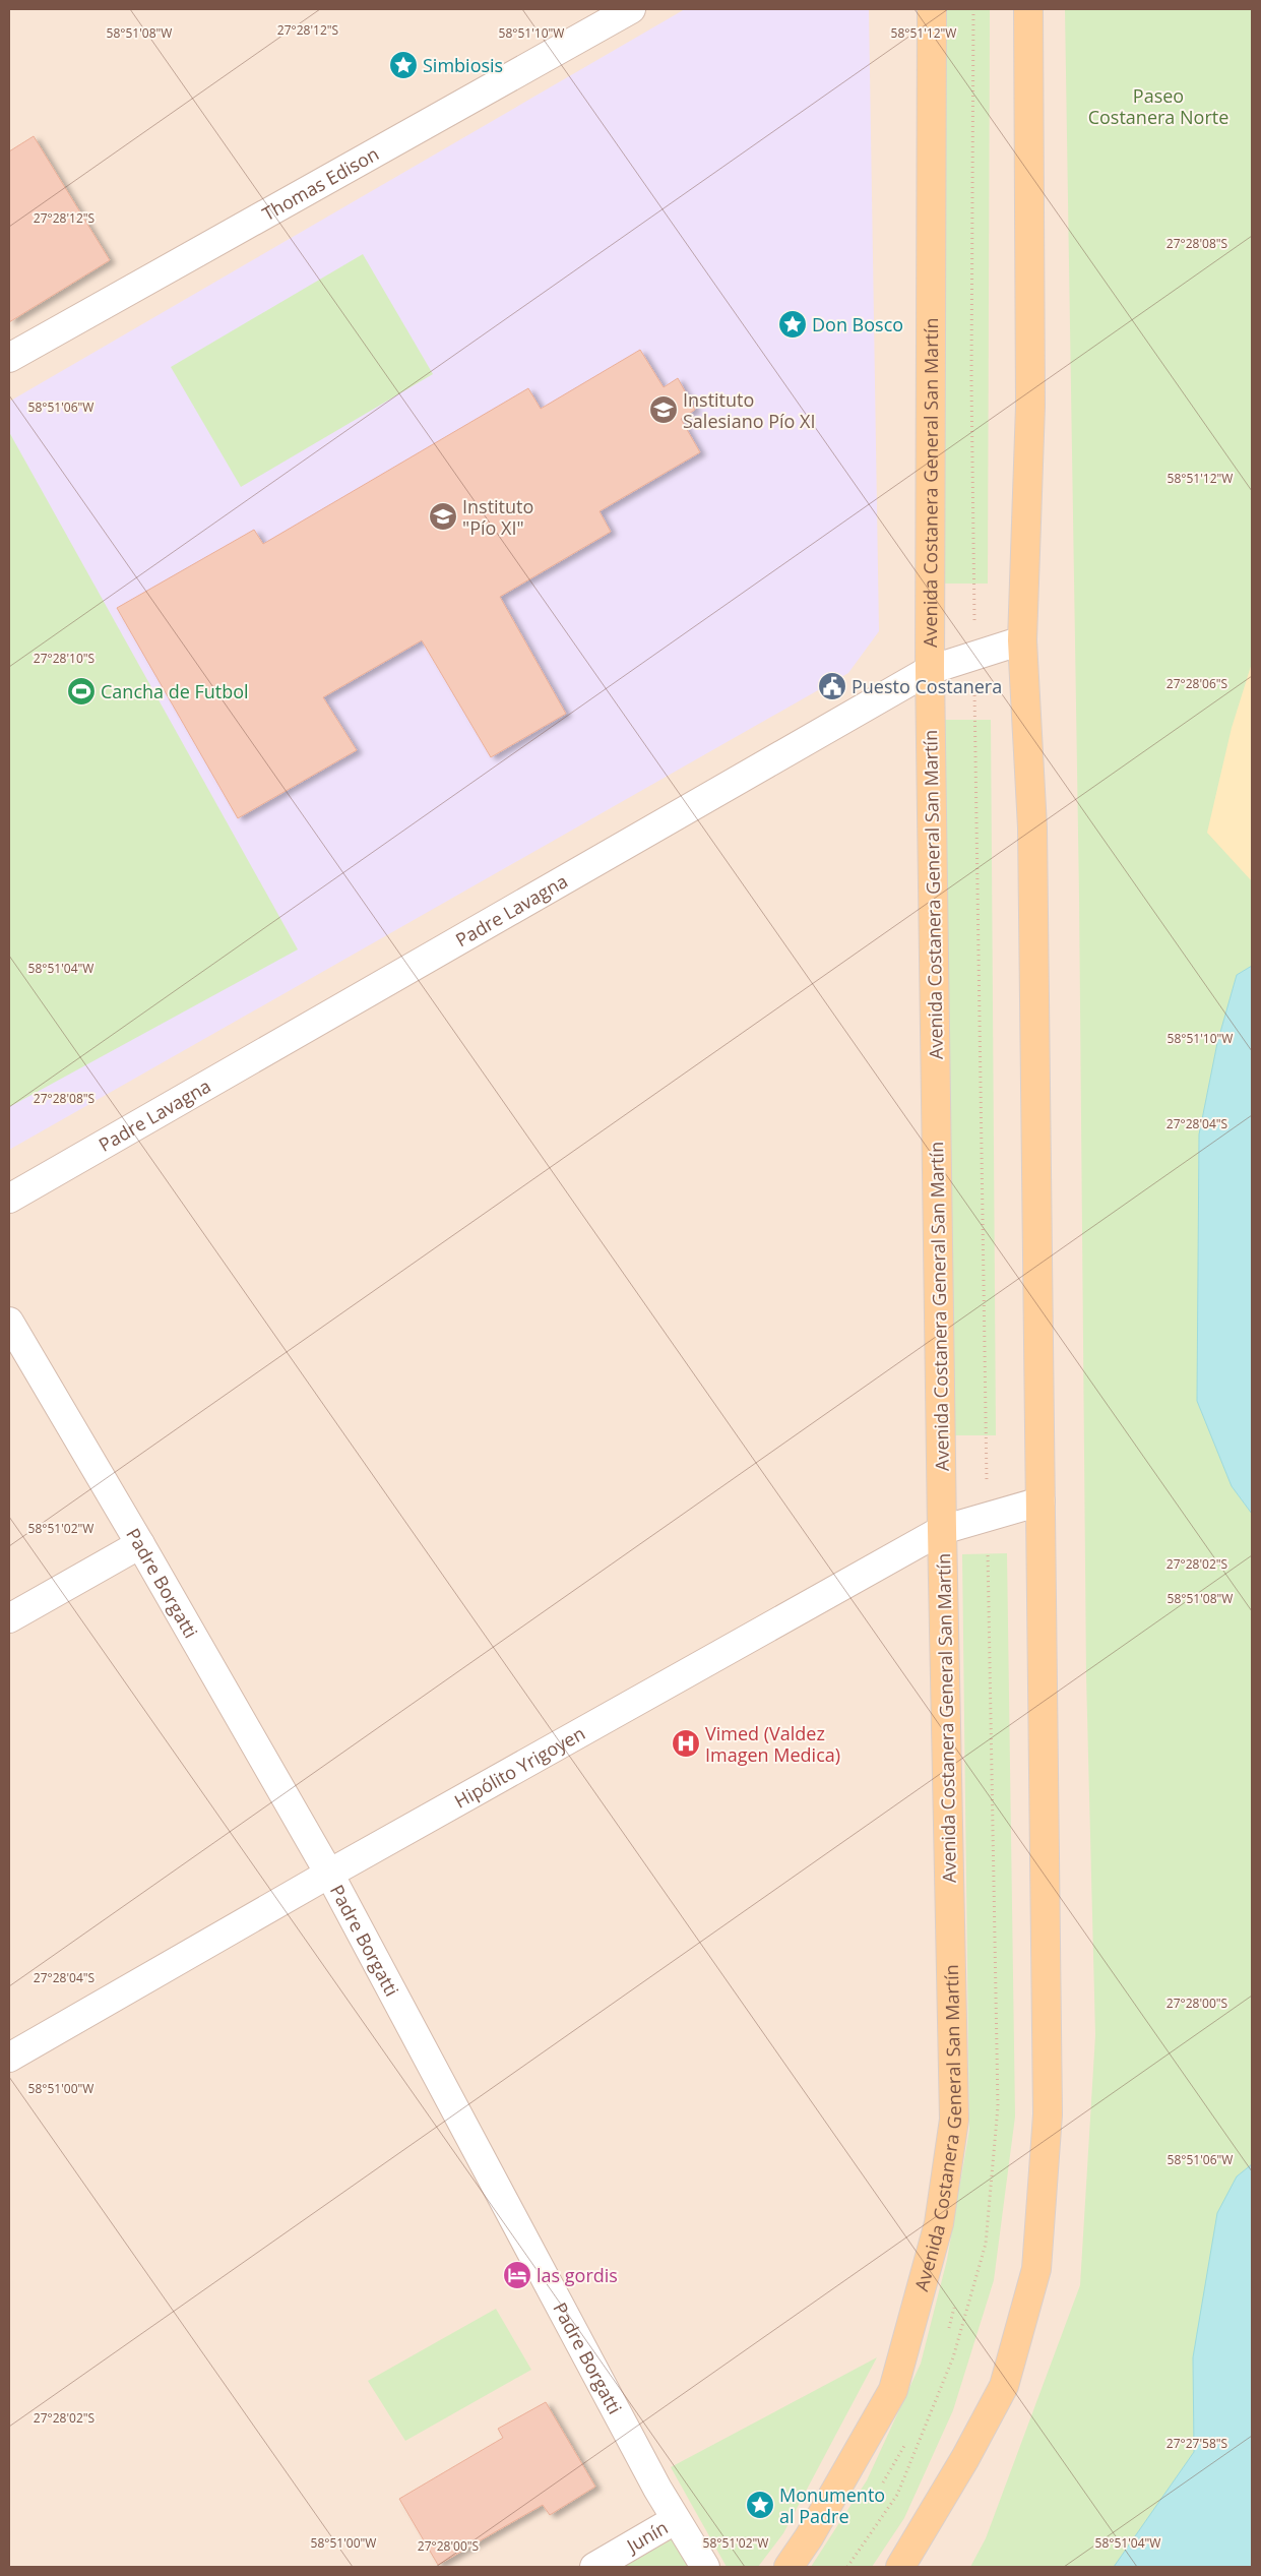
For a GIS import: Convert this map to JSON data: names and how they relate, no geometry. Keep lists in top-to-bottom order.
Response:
{
  "streets": {
    "main road": ["Avenida Costanera General San Martín"],
    "street": [
      "Thomas Edison",
      "Padre Lavagna",
      "Padre Borgatti",
      "Hipólito Yrigoyen",
      "Junín"
    ]
  },
  "crossings": [
    ["Avenida Costanera General San Martín", "Padre Lavagna"],
    ["Avenida Costanera General San Martín", "Hipólito Yrigoyen"],
    ["Padre Borgatti", "Hipólito Yrigoyen"],
    ["Padre Borgatti", "Junín"]
  ],
  "parks": ["Paseo Costanera Norte"],
  "places": {
    "place": ["Simbiosis", "Don Bosco", "Monumento al Padre"],
    "school or university": ["Instituto Salesiano Pío XI", "Instituto \"Pío XI\""],
    "public building": ["Puesto Costanera"],
    "sports": ["Cancha de Futbol"],
    "hospital": ["Vimed (Valdez Imagen Medica)"],
    "hotel": ["las gordis"]
  },
  "coordinates": [
    "27°28'12\"S",
    "58°51'10\"W",
    "58°51'12\"W",
    "58°51'08\"W",
    "27°28'08\"S",
    "58°51'06\"W",
    "27°28'10\"S",
    "27°28'06\"S",
    "58°51'04\"W",
    "27°28'04\"S",
    "58°51'02\"W",
    "27°28'02\"S",
    "27°28'00\"S",
    "58°51'00\"W",
    "27°27'58\"S"
  ]
}
